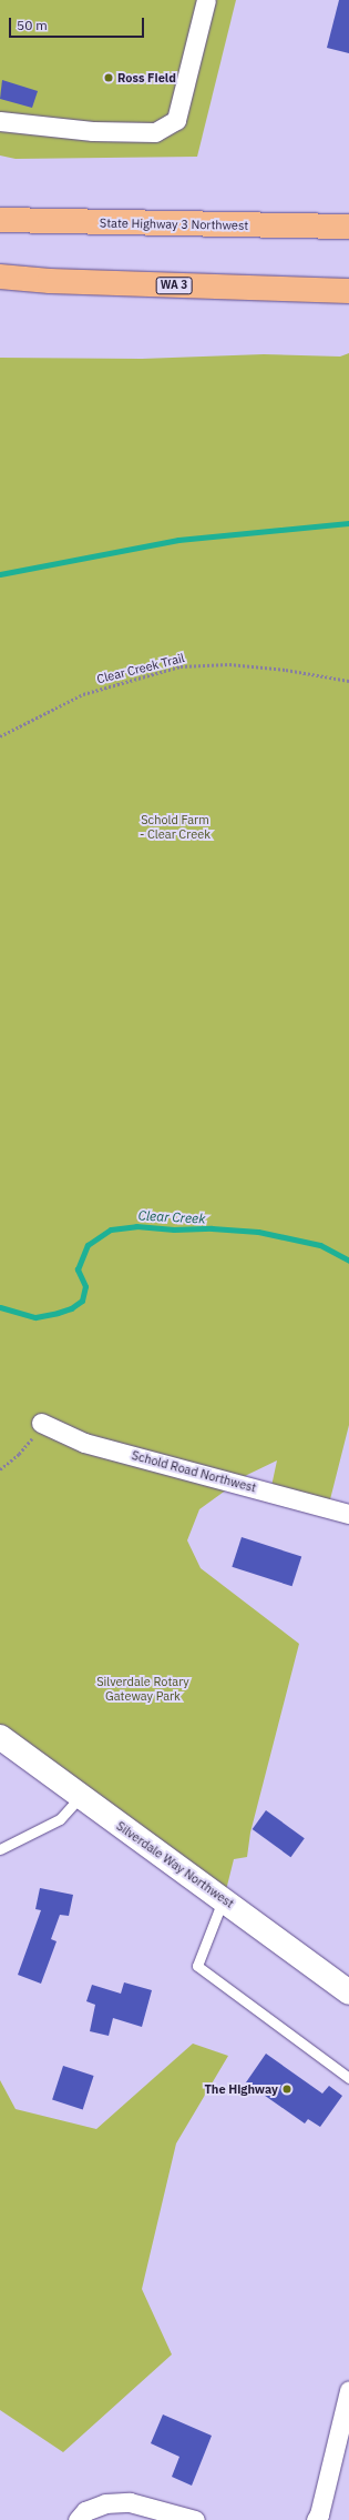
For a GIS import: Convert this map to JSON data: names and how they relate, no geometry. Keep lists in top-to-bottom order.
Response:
{
  "streets": {
    "highway": ["State Highway 3 Northwest", "WA 3"],
    "main road": ["Silverdale Way Northwest"],
    "street": ["Schold Road Northwest"],
    "path": ["Clear Creek Trail"]
  },
  "water": ["Clear Creek"],
  "parks": ["Schold Farm - Clear Creek", "Silverdale Rotary Gateway Park"],
  "places": ["Ross Field", "The Highway"],
  "scale_bar": "50 m"
}
